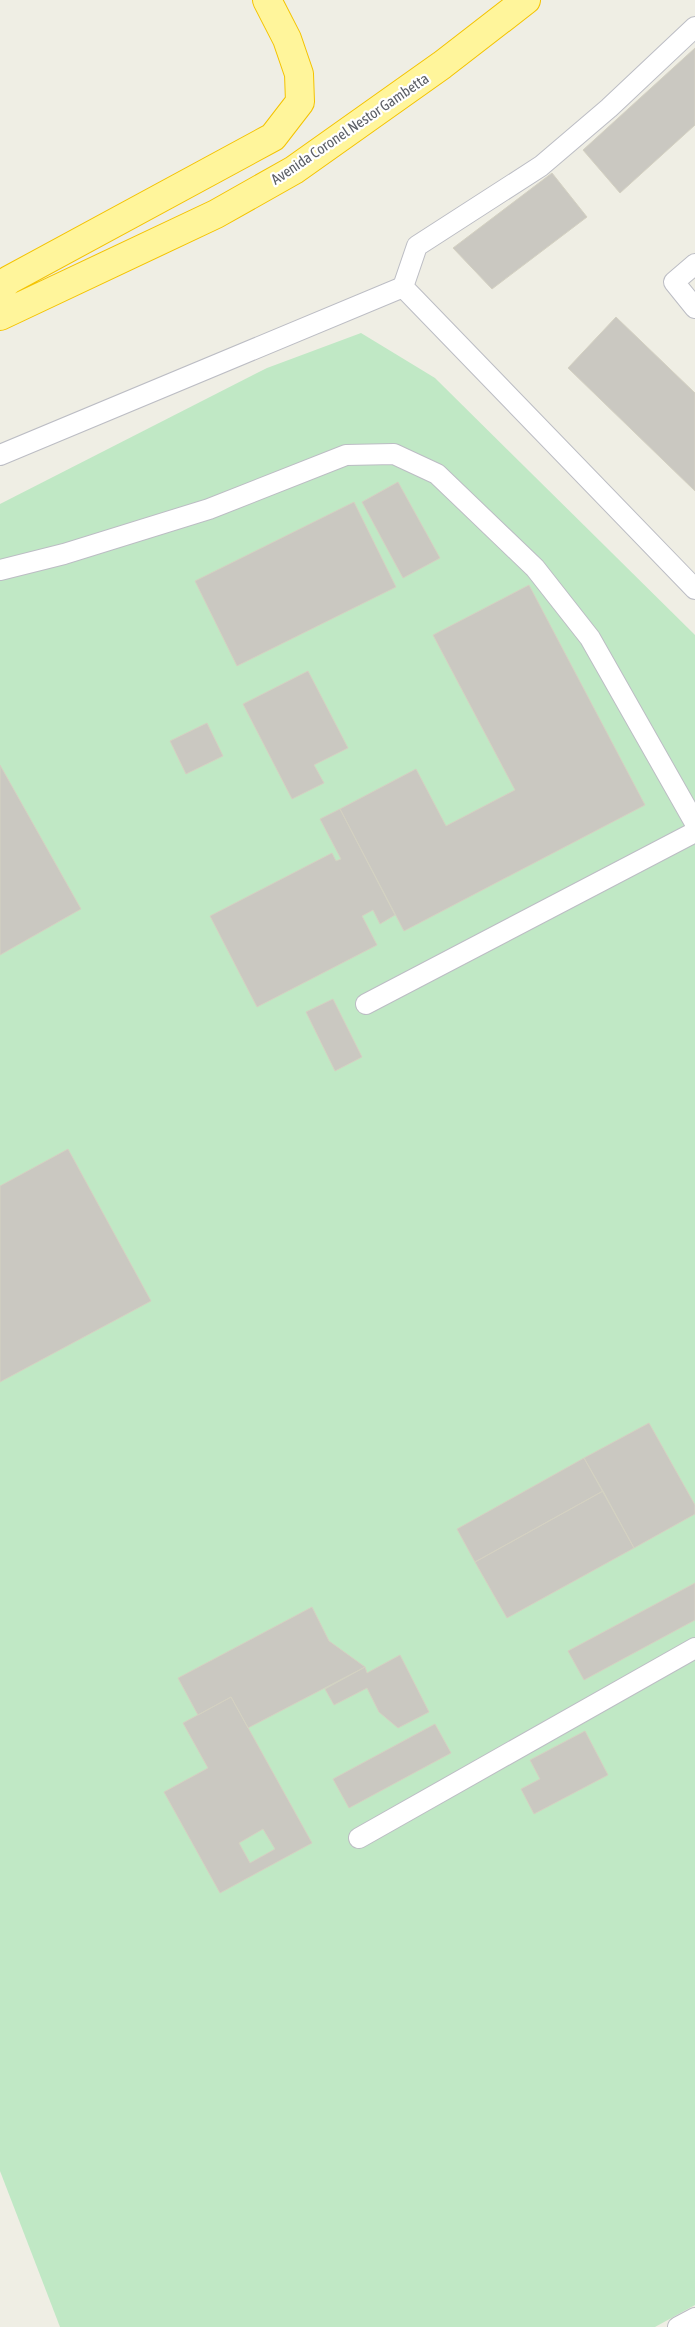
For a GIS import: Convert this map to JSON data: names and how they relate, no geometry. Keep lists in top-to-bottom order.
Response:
{
  "streets": {
    "highway": ["Avenida Coronel Nestor Gambetta"]
  }
}
